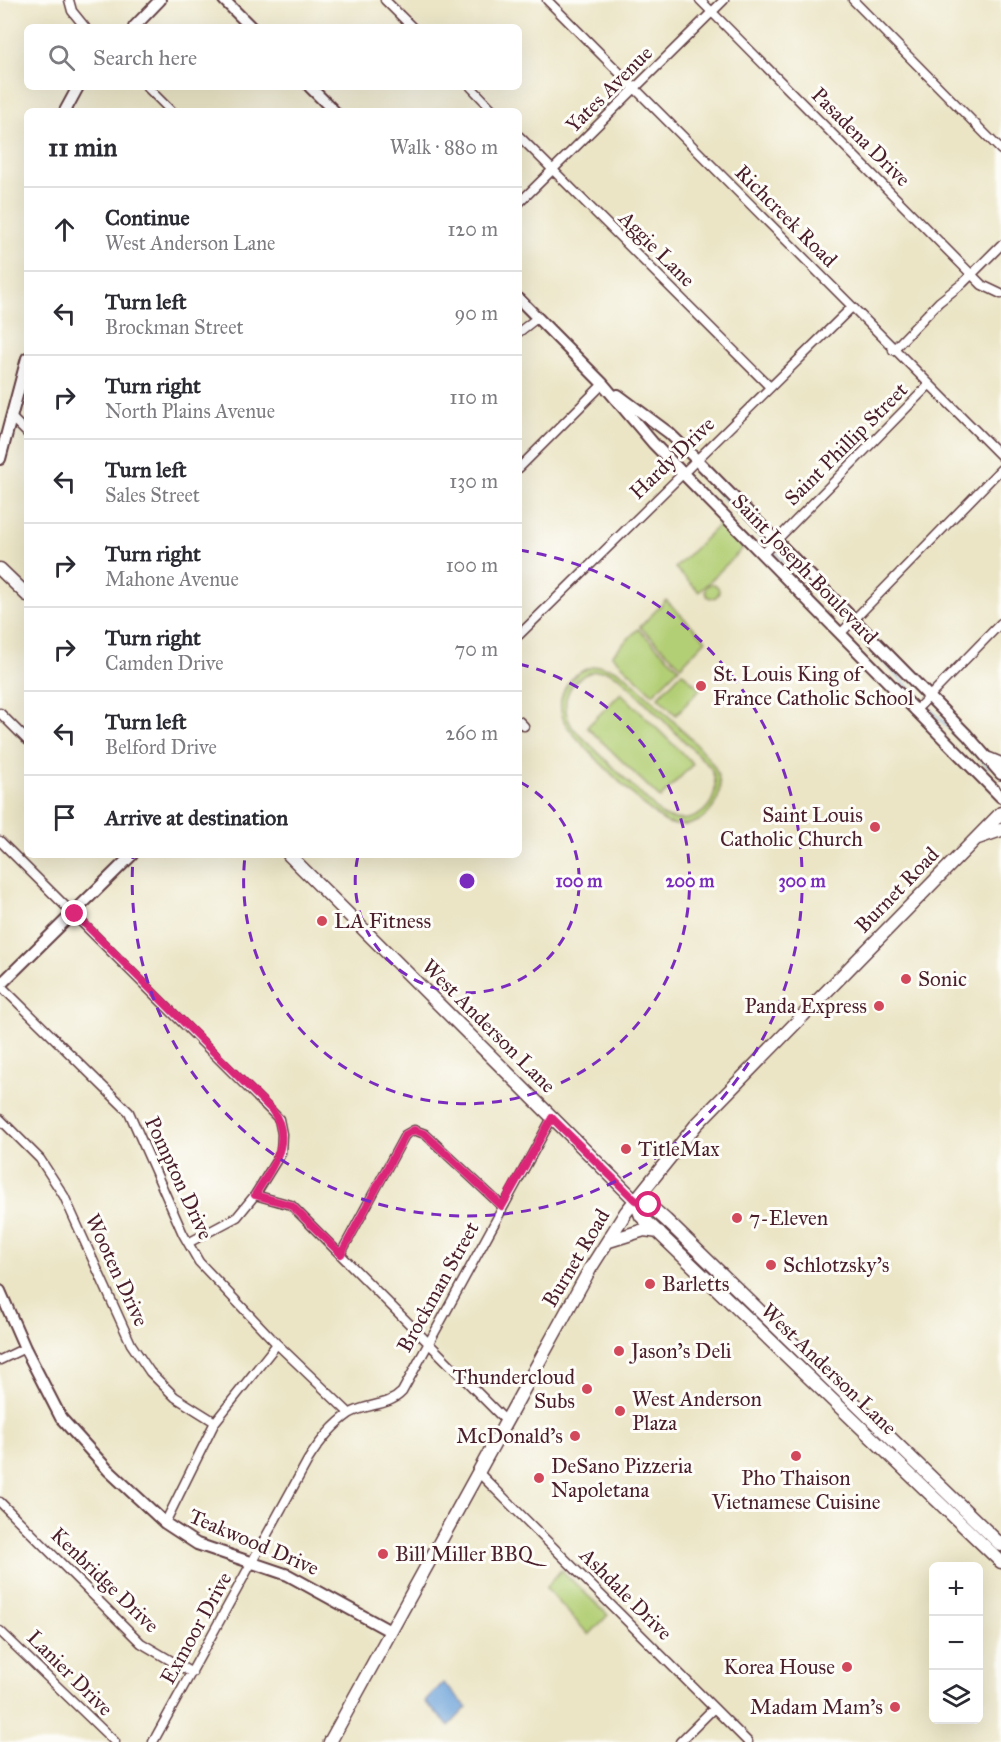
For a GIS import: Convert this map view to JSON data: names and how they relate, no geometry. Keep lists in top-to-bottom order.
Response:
{
  "streets": {
    "main road": ["Burnet Road", "West Anderson Lane"],
    "street": [
      "Yates Avenue",
      "Pasadena Drive",
      "Richcreek Road",
      "Aggie Lane",
      "Saint Phillip Street",
      "Hardy Drive",
      "Saint Joseph Boulevard",
      "Pompton Drive",
      "Wooten Drive",
      "Brockman Street",
      "Teakwood Drive",
      "Kenbridge Drive",
      "Ashdale Drive",
      "Exmoor Drive",
      "Lanier Drive"
    ]
  },
  "crossings": [
    ["Yates Avenue", "Pasadena Drive"],
    ["Yates Avenue", "Richcreek Road"],
    ["Yates Avenue", "Aggie Lane"],
    ["Richcreek Road", "Saint Phillip Street"],
    ["Richcreek Road", "Hardy Drive"],
    ["Aggie Lane", "Hardy Drive"],
    ["Saint Phillip Street", "Saint Joseph Boulevard"],
    ["Hardy Drive", "Saint Joseph Boulevard"],
    ["Burnet Road", "West Anderson Lane"],
    ["Burnet Road", "Teakwood Drive"],
    ["Burnet Road", "Ashdale Drive"],
    ["West Anderson Lane", "Brockman Street"],
    ["Pompton Drive", "Brockman Street"],
    ["Pompton Drive", "Exmoor Drive"],
    ["Brockman Street", "Exmoor Drive"],
    ["Teakwood Drive", "Exmoor Drive"],
    ["Kenbridge Drive", "Exmoor Drive"]
  ],
  "places": [
    "St. Louis King of France Catholic School",
    "Saint Louis Catholic Church",
    "LA Fitness",
    "Sonic",
    "Panda Express",
    "TitleMax",
    "7-Eleven",
    "Schlotzsky's",
    "Barletts",
    "Jason's Deli",
    "Thundercloud Subs",
    "West Anderson Plaza",
    "McDonald's",
    "Pho Thaison Vietnamese Cuisine",
    "DeSano Pizzeria Napoletana",
    "Bill Miller BBQ",
    "Korea House",
    "Madam Mam's"
  ],
  "page": {
    "search": "Search here",
    "heading": ["11 min", "Walk · 880 m"],
    "list": [
      ["Continue", "West Anderson Lane", "120 m"],
      ["Turn left", "Brockman Street", "90 m"],
      ["Turn right", "North Plains Avenue", "110 m"],
      ["Turn left", "Sales Street", "130 m"],
      ["Turn right", "Mahone Avenue", "100 m"],
      ["Turn right", "Camden Drive", "70 m"],
      ["Turn left", "Belford Drive", "260 m"],
      "Arrive at destination"
    ],
    "map_buttons": ["+", "−"]
  },
  "rings": ["100 m", "200 m", "300 m"]
}
